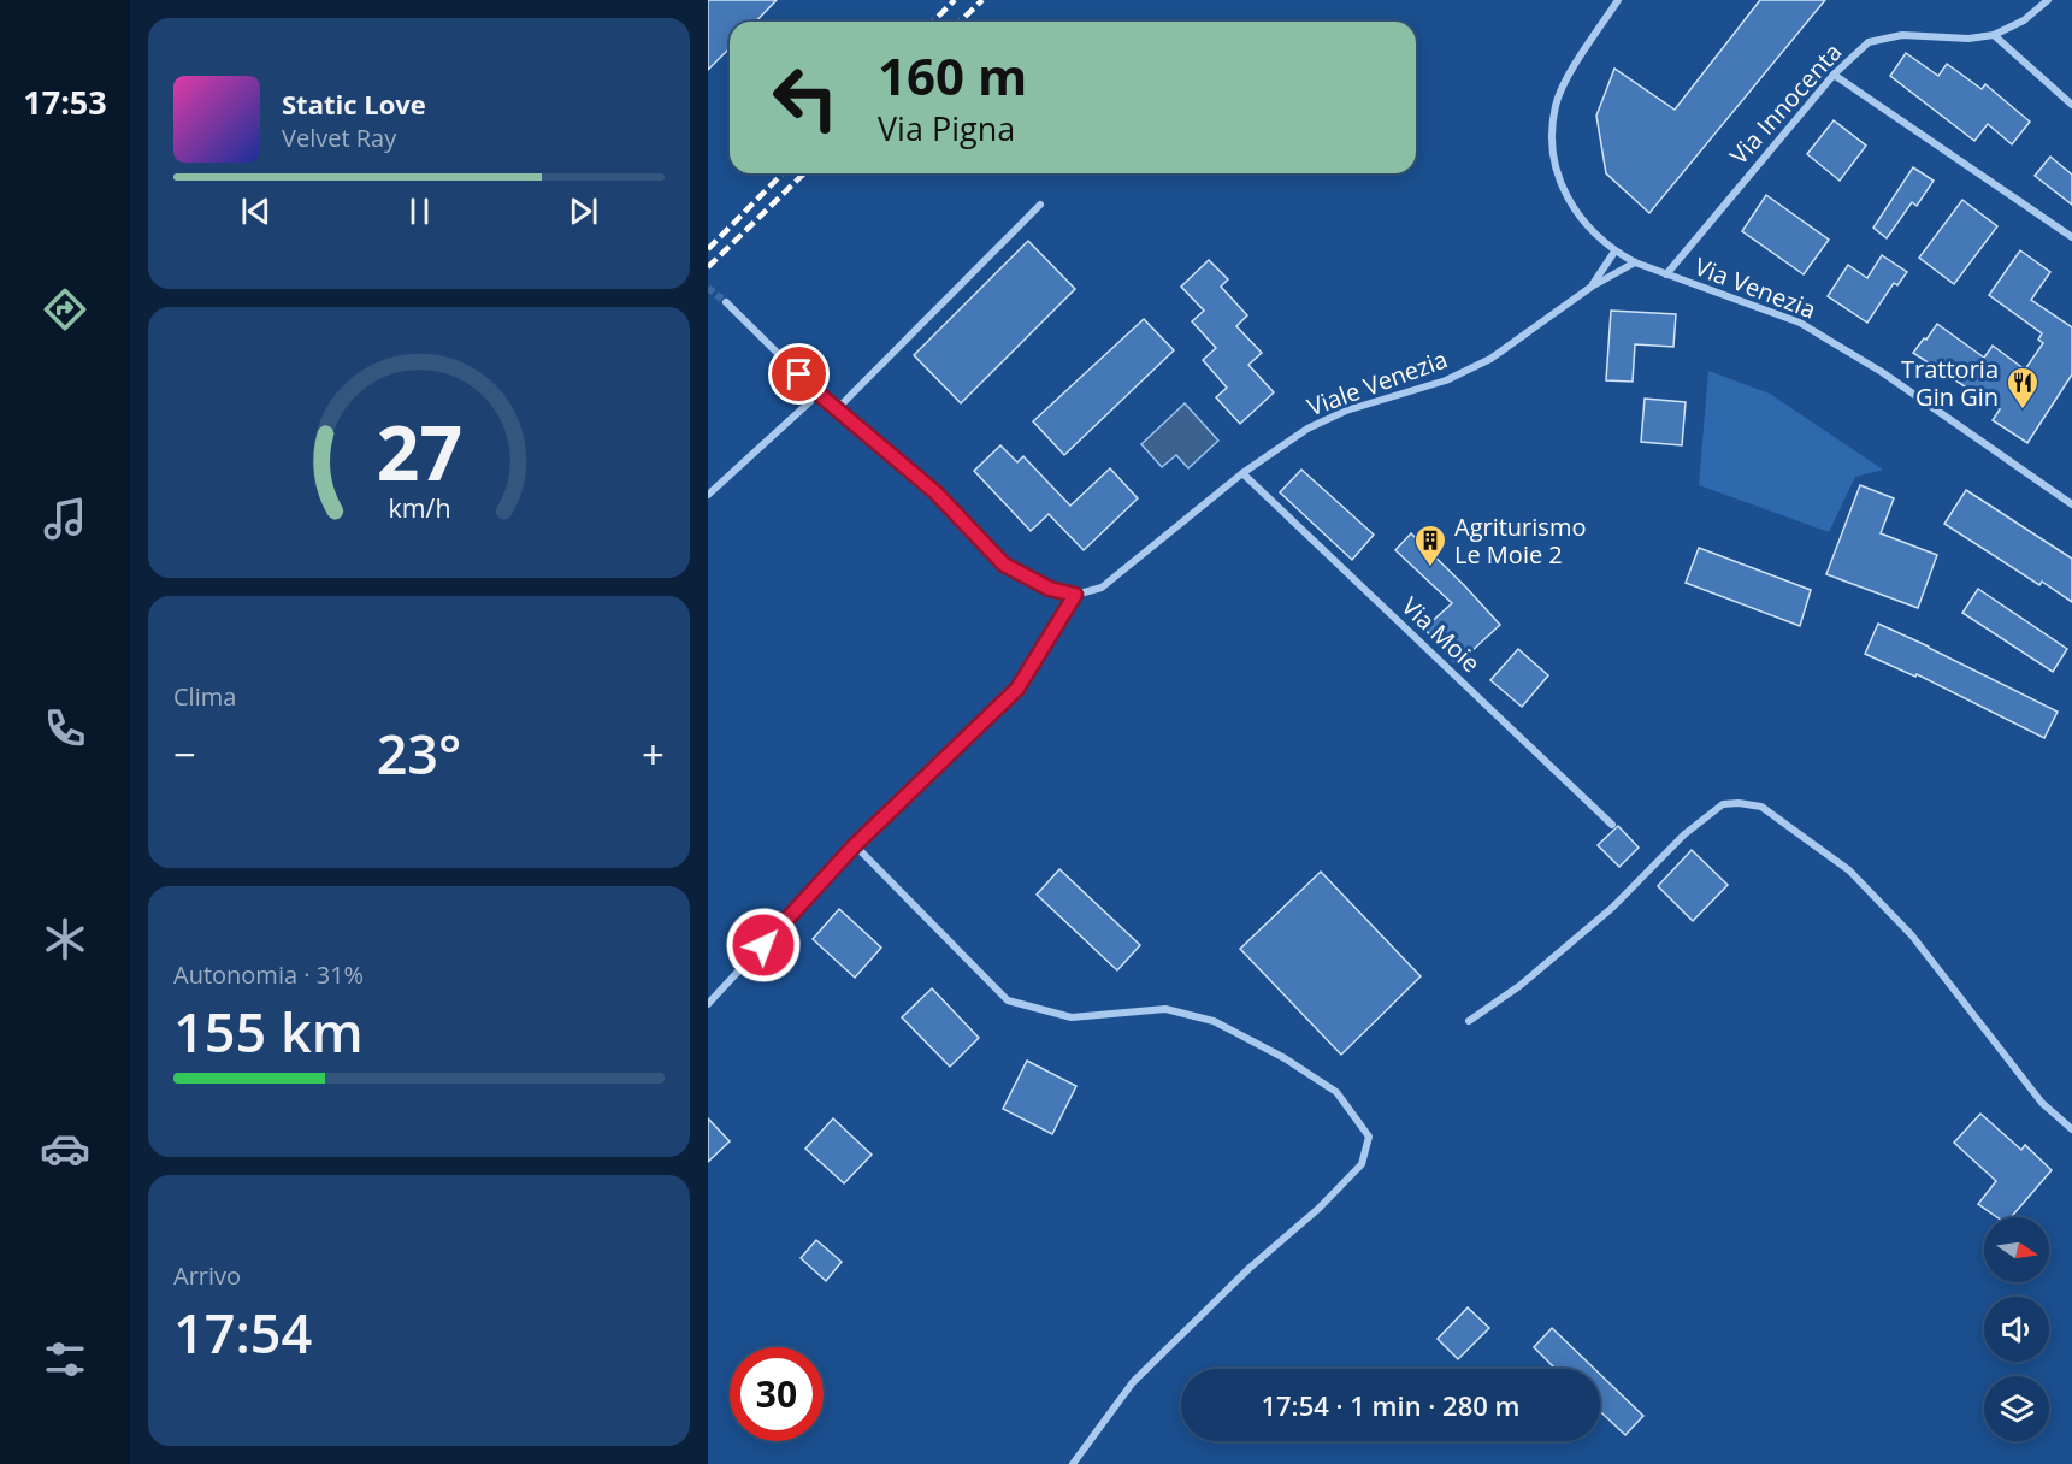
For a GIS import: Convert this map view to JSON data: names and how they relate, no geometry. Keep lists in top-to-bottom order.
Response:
{
  "streets": {
    "street": [
      "Via Innocenta",
      "Via Venezia",
      "Viale Venezia",
      "Via Moie"
    ]
  },
  "crossings": [
    ["Via Innocenta", "Via Venezia"],
    ["Via Venezia", "Viale Venezia"],
    ["Viale Venezia", "Via Moie"]
  ],
  "places": {
    "restaurant": ["Trattoria Gin Gin"],
    "building": ["Agriturismo Le Moie 2"]
  },
  "north": "right",
  "page": {
    "tabs": "17:53",
    "turn": ["160 m", "Via Pigna"],
    "song": ["Static Love", "Velvet Ray"],
    "tile": [
      "Clima",
      ["Autonomia · 31%", "155 km"],
      ["Arrivo", "17:54"]
    ],
    "heat": ["−", "23°", "+"],
    "limit": "30",
    "trip": "17:54 · 1 min · 280 m",
    "gauge": ["27", "km/h"]
  }
}
